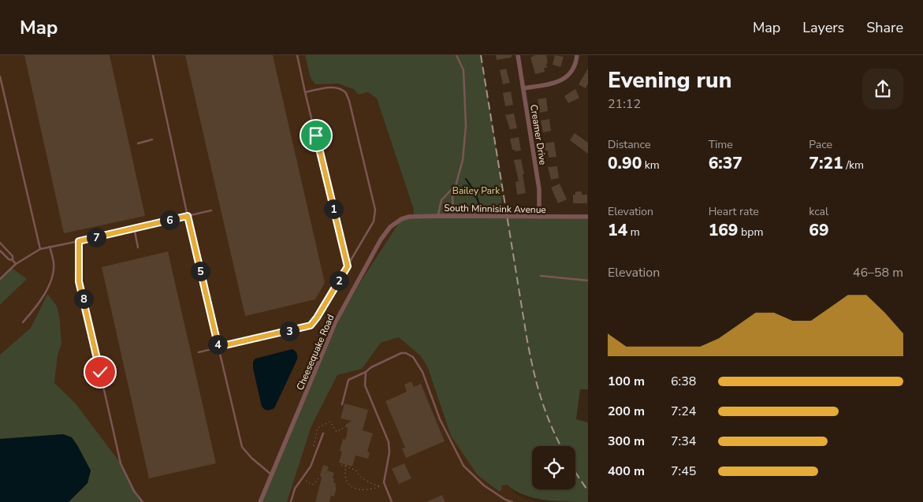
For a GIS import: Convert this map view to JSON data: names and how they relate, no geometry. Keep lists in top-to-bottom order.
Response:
{
  "streets": {
    "street": ["Creamer Drive", "South Minnisink Avenue", "Cheesequake Road"]
  },
  "crossings": [
    ["Creamer Drive", "South Minnisink Avenue"],
    ["South Minnisink Avenue", "Cheesequake Road"]
  ],
  "parks": ["Bailey Park"],
  "page": {
    "header": "Map",
    "nav": ["Map", "Layers", "Share"],
    "heading": ["Evening run", "21:12"],
    "stats": [
      ["Distance", "0.90 km"],
      ["Time", "6:37"],
      ["Pace", "7:21 /km"],
      ["Elevation", "14 m"],
      ["Heart rate", "169 bpm"],
      ["kcal", "69"]
    ],
    "pins": [
      "1",
      "6",
      "7",
      "5",
      "2",
      "8",
      "3",
      "4"
    ],
    "chart": ["Elevation", "46–58 m"],
    "list": [
      {
        "name": "100 m",
        "note": "6:38"
      },
      {
        "name": "200 m",
        "note": "7:24"
      },
      {
        "name": "300 m",
        "note": "7:34"
      },
      {
        "name": "400 m",
        "note": "7:45"
      }
    ]
  }
}
